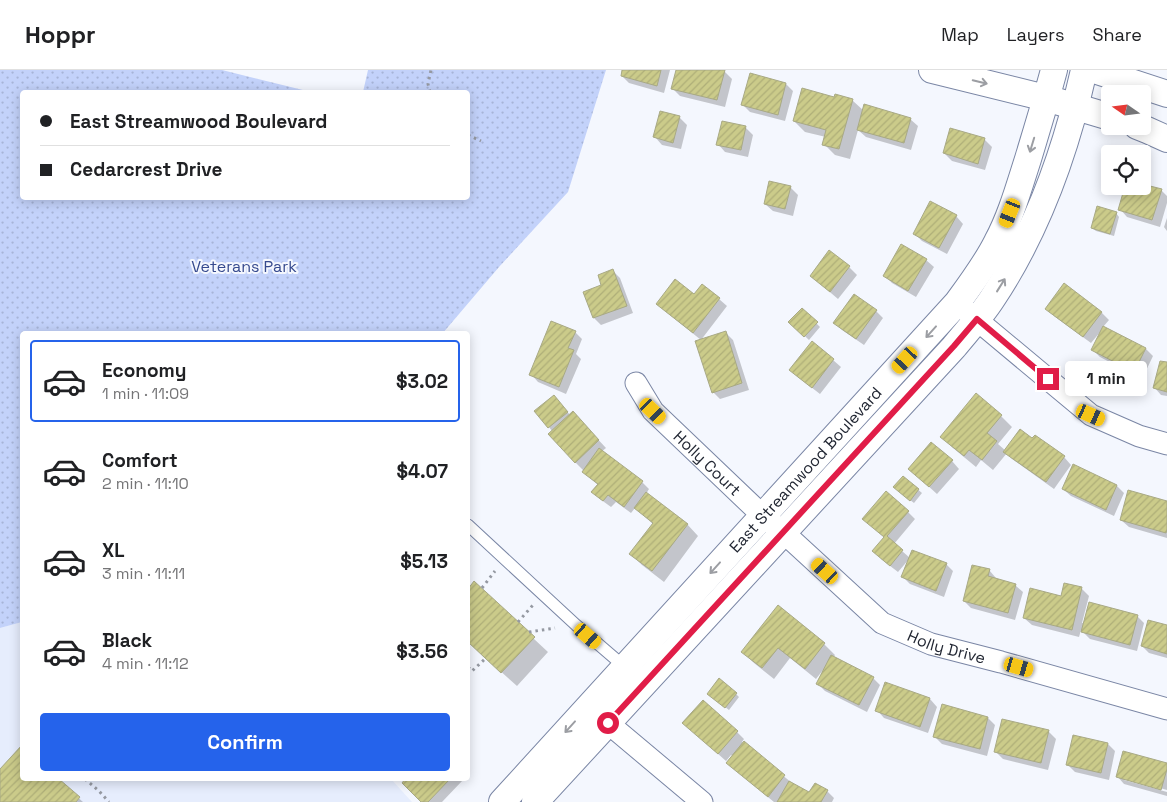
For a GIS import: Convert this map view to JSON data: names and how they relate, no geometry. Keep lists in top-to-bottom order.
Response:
{
  "streets": {
    "street": ["Holly Court", "East Streamwood Boulevard", "Holly Drive"]
  },
  "crossings": [
    ["Holly Court", "East Streamwood Boulevard"],
    ["Holly Court", "Holly Drive"],
    ["East Streamwood Boulevard", "Holly Drive"]
  ],
  "parks": ["Veterans Park"],
  "north": "left",
  "page": {
    "header": "Hoppr",
    "nav": ["Map", "Layers", "Share"],
    "banner": ["East Streamwood Boulevard", "Cedarcrest Drive"],
    "list": [
      {
        "name": "Economy",
        "note": "1 min · 11:09",
        "value": "$3.02"
      },
      {
        "name": "Comfort",
        "note": "2 min · 11:10",
        "value": "$4.07"
      },
      {
        "name": "XL",
        "note": "3 min · 11:11",
        "value": "$5.13"
      },
      {
        "name": "Black",
        "note": "4 min · 11:12",
        "value": "$3.56"
      }
    ],
    "bubble": "1 min",
    "buttons": "Confirm"
  }
}
